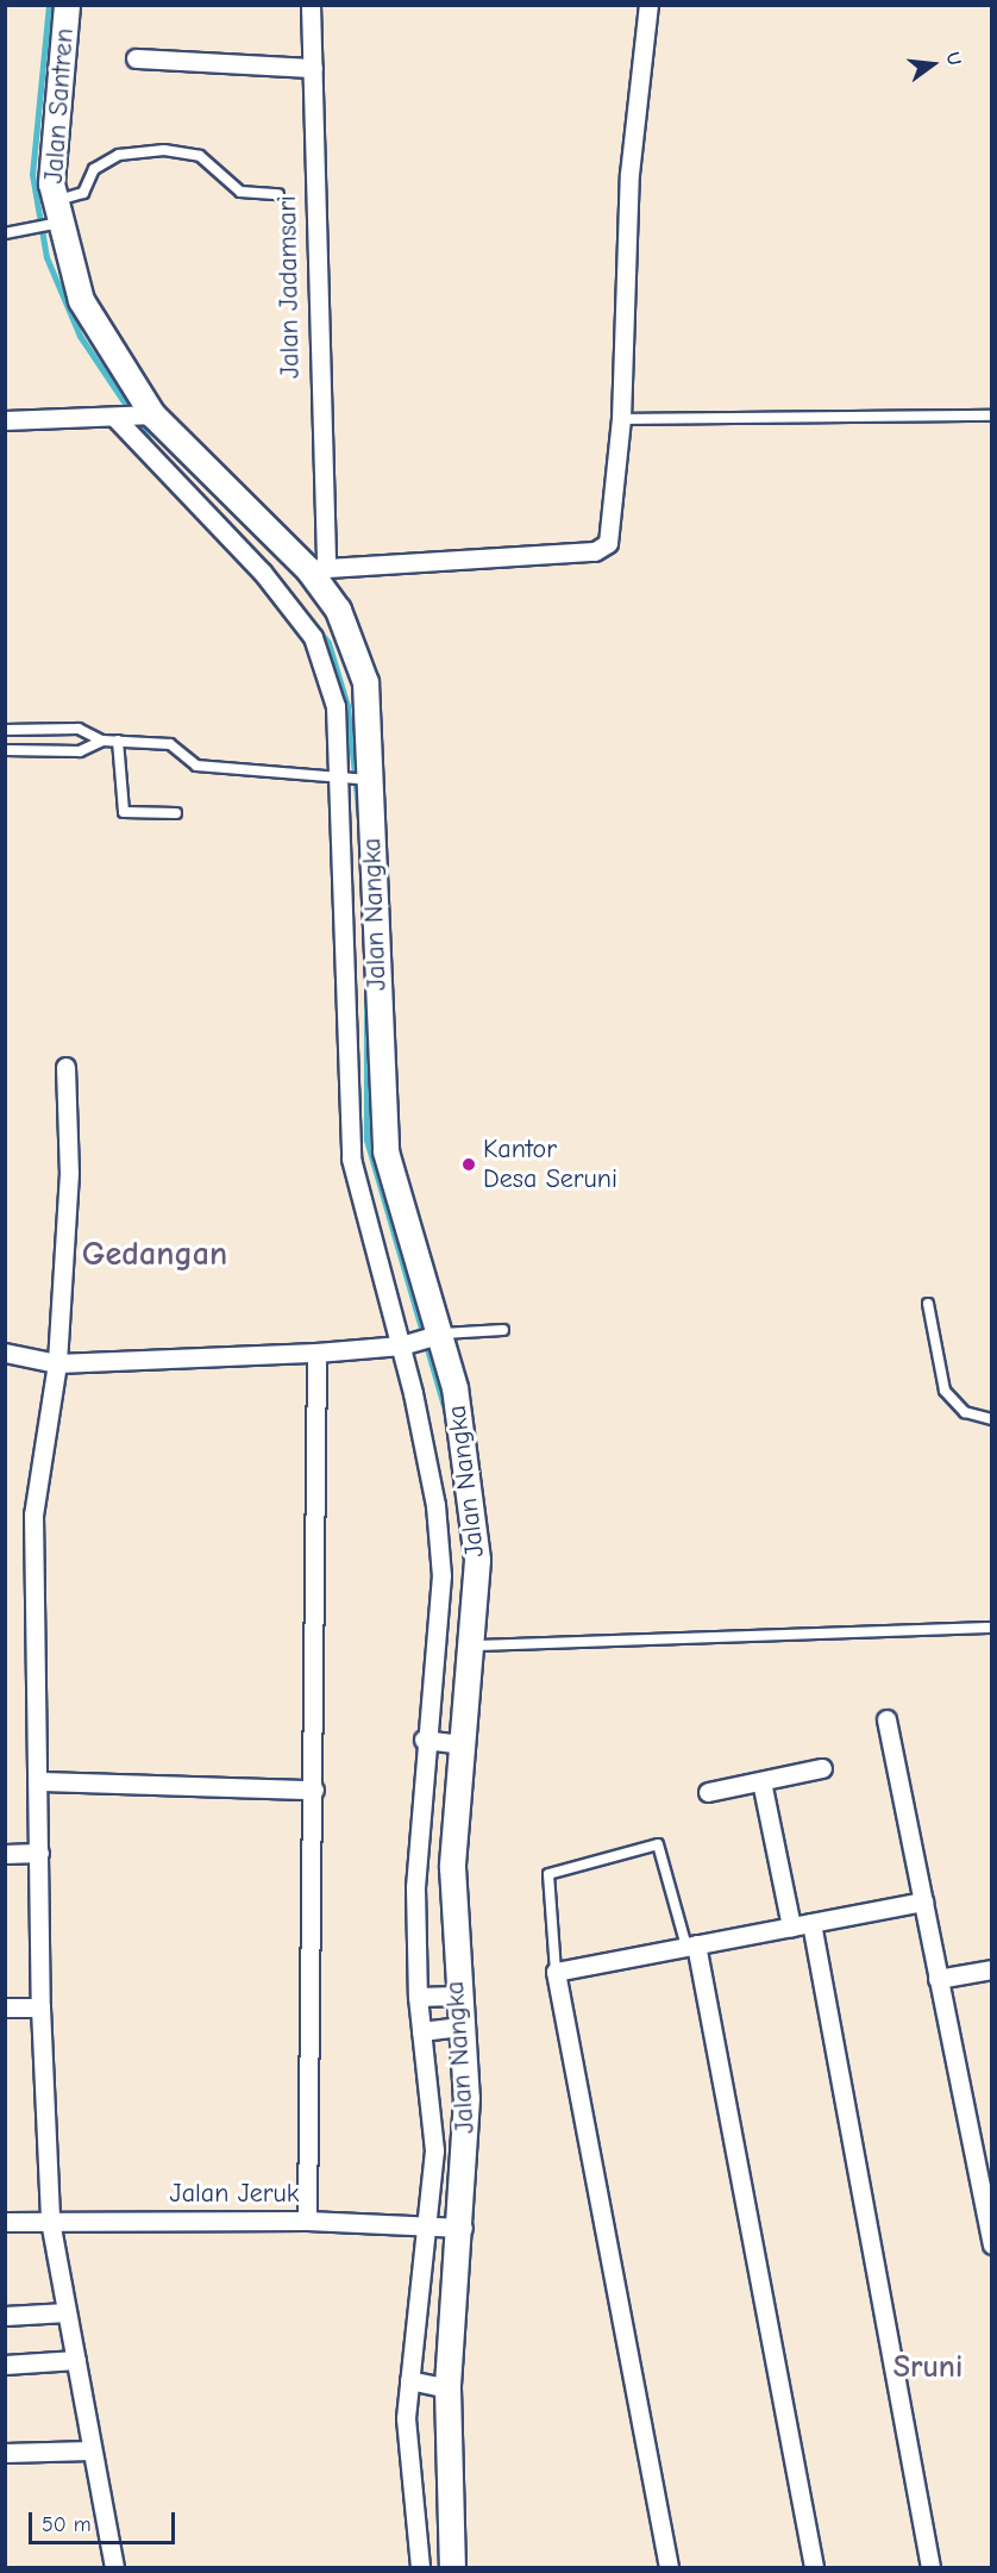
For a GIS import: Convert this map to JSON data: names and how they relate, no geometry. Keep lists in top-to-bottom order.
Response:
{
  "streets": {
    "street": [
      "Jalan Santren",
      "Jalan Jadamsari",
      "Jalan Nangka",
      "Jalan Jeruk"
    ]
  },
  "crossings": [
    ["Jalan Santren", "Jalan Nangka"],
    ["Jalan Jadamsari", "Jalan Nangka"],
    ["Jalan Nangka", "Jalan Jeruk"]
  ],
  "districts": ["Gedangan", "Sruni"],
  "places": ["Kantor Desa Seruni"],
  "scale_bar": "50 m",
  "north": "right"
}
